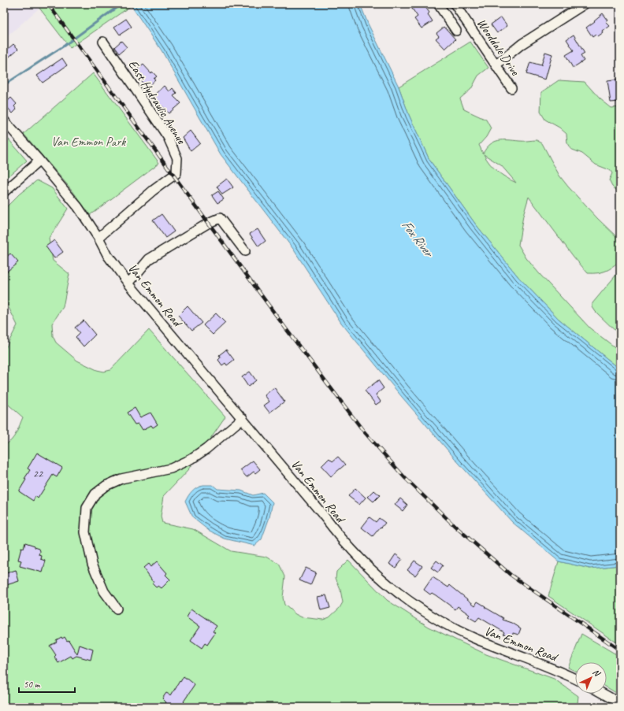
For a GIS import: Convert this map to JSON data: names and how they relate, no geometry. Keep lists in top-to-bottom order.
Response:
{
  "streets": {
    "street": ["Wooddale Drive", "East Hydraulic Avenue", "Van Emmon Road"]
  },
  "crossings": [
    ["East Hydraulic Avenue", "Van Emmon Road"]
  ],
  "water": ["Fox River"],
  "parks": ["Van Emmon Park"],
  "house_numbers": ["22"],
  "scale_bar": "50 m",
  "north": "top right"
}
